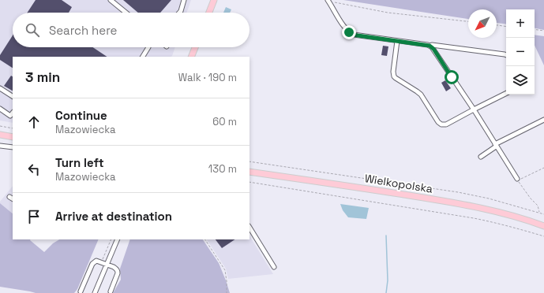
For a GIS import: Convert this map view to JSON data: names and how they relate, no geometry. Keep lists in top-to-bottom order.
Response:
{
  "streets": {
    "main road": ["Wielkopolska"]
  },
  "north": "bottom left",
  "page": {
    "map_buttons": ["+", "−"],
    "search": "Search here",
    "heading": ["3 min", "Walk · 190 m"],
    "list": [
      ["Continue", "Mazowiecka", "60 m"],
      ["Turn left", "Mazowiecka", "130 m"],
      "Arrive at destination"
    ]
  }
}
